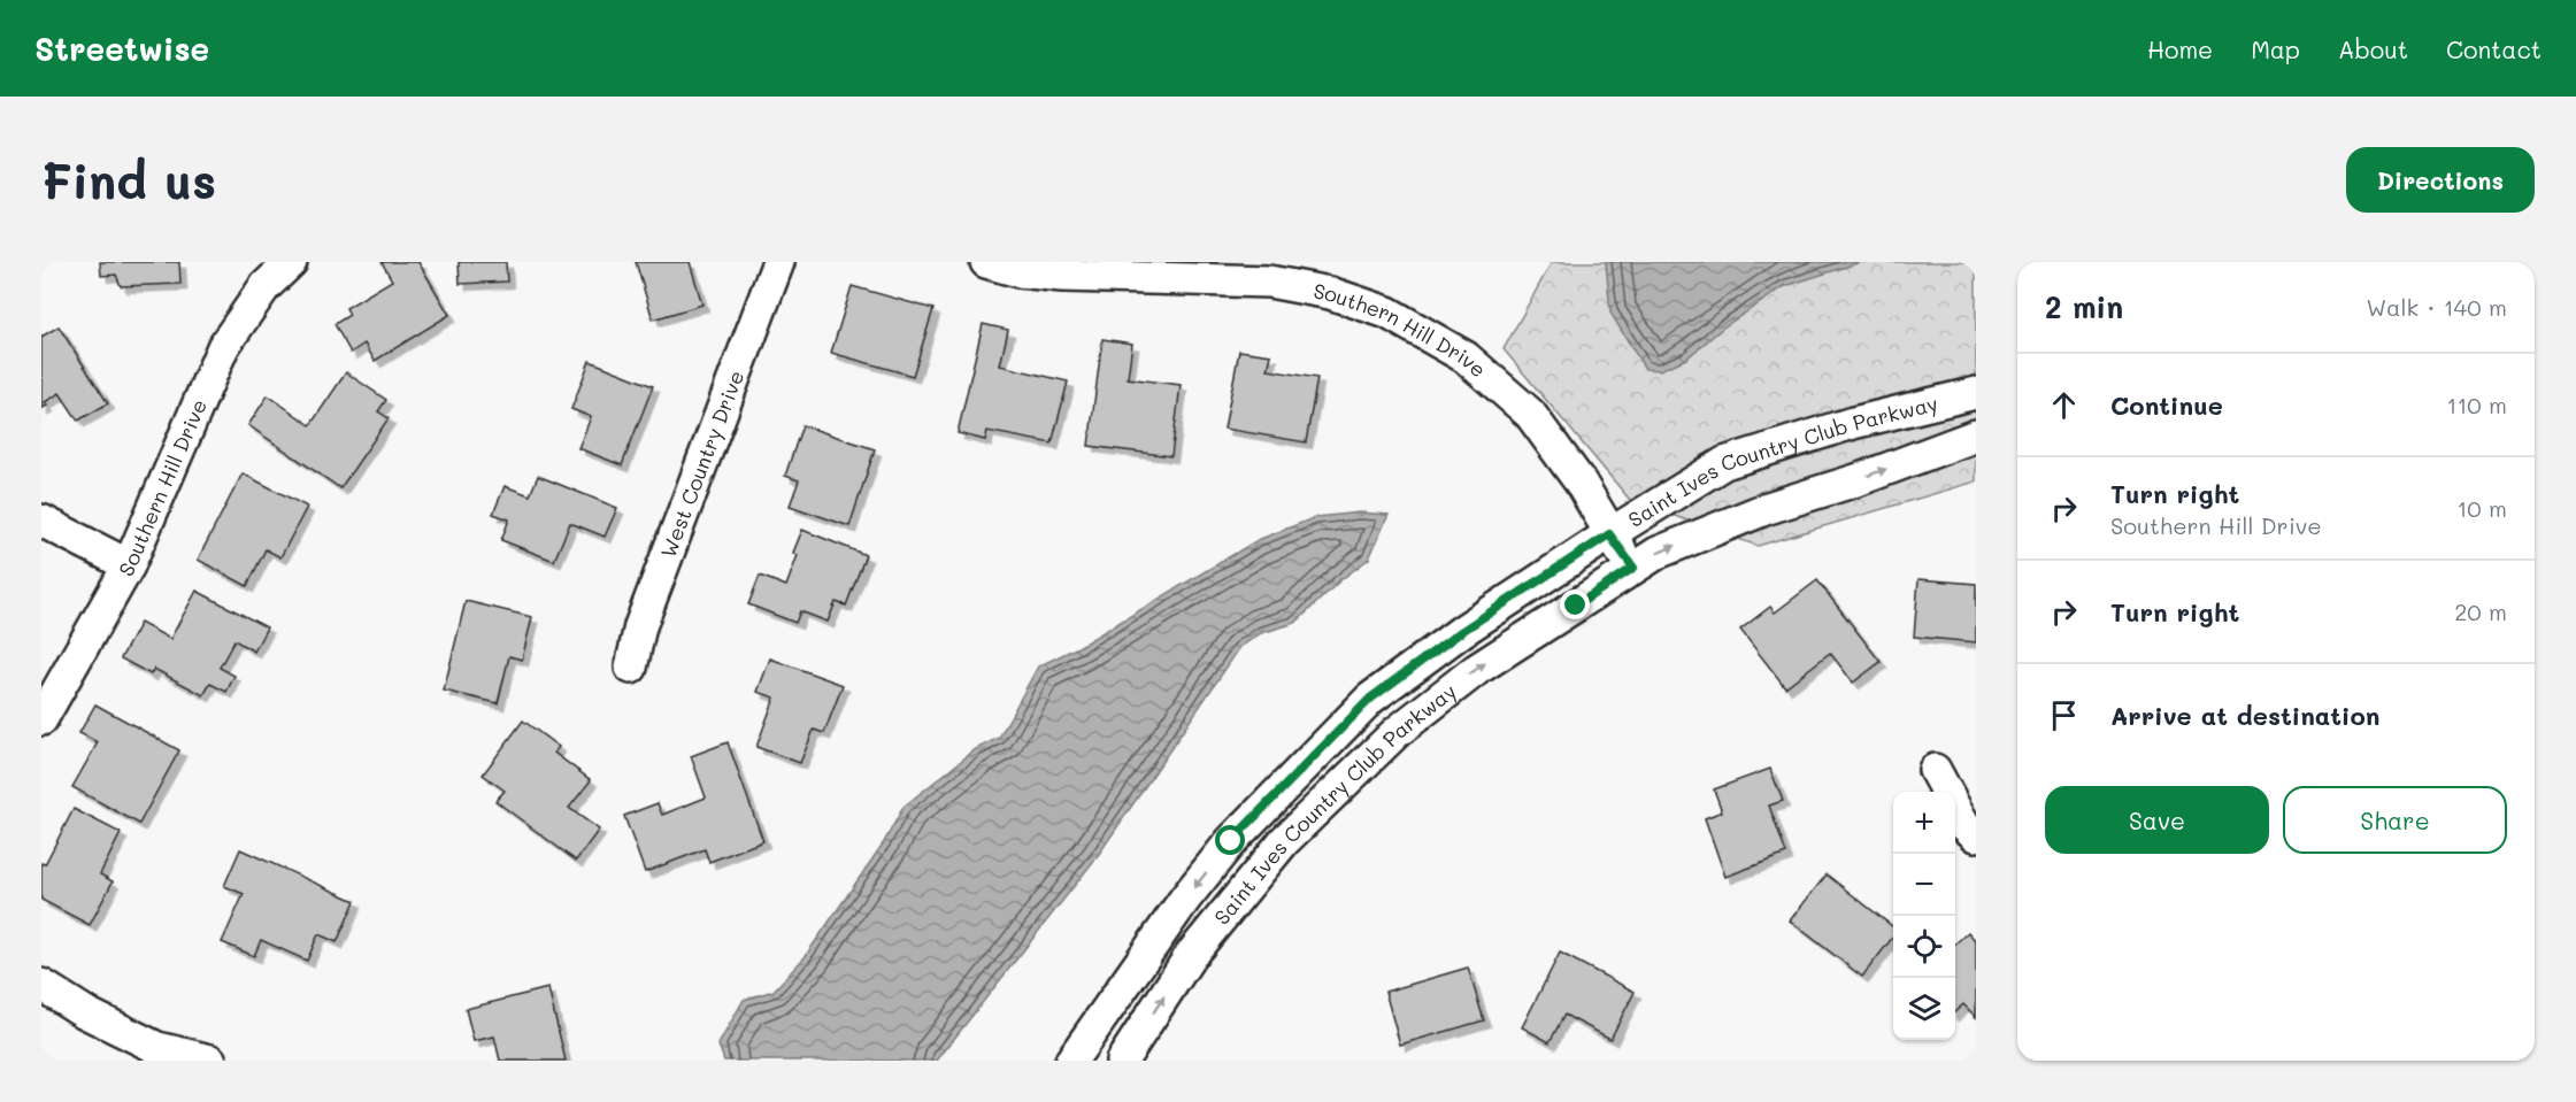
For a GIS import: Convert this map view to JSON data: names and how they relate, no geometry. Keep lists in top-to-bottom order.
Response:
{
  "streets": {
    "street": ["Southern Hill Drive", "Saint Ives Country Club Parkway", "West Country Drive"]
  },
  "crossings": [
    ["Southern Hill Drive", "Saint Ives Country Club Parkway"]
  ],
  "page": {
    "header": "Streetwise",
    "nav": [
      "Home",
      "Map",
      "About",
      "Contact"
    ],
    "buttons": [
      "Directions",
      ["Save", "Share"]
    ],
    "title": "Find us",
    "heading": ["2 min", "Walk · 140 m"],
    "list": [
      ["Continue", "110 m"],
      ["Turn right", "Southern Hill Drive", "10 m"],
      ["Turn right", "20 m"],
      "Arrive at destination"
    ],
    "map_buttons": ["+", "−"]
  }
}
